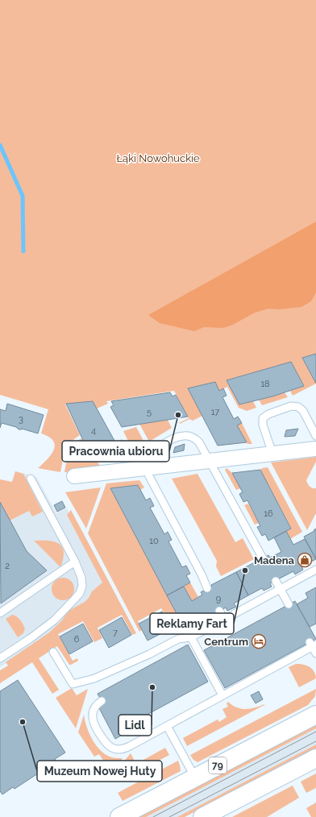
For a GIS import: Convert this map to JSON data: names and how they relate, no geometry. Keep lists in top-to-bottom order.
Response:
{
  "streets": {
    "main road": ["79"]
  },
  "parks": ["Łąki Nowohuckie"],
  "places": {
    "other": [
      "Pracownia ubioru",
      "Reklamy Fart",
      "Lidl",
      "Muzeum Nowej Huty"
    ],
    "shop": ["Madena"],
    "hotel": ["Centrum"]
  },
  "house_numbers": [
    "18",
    "5",
    "17",
    "3",
    "4",
    "16",
    "10",
    "2",
    "9",
    "7",
    "6"
  ]
}
